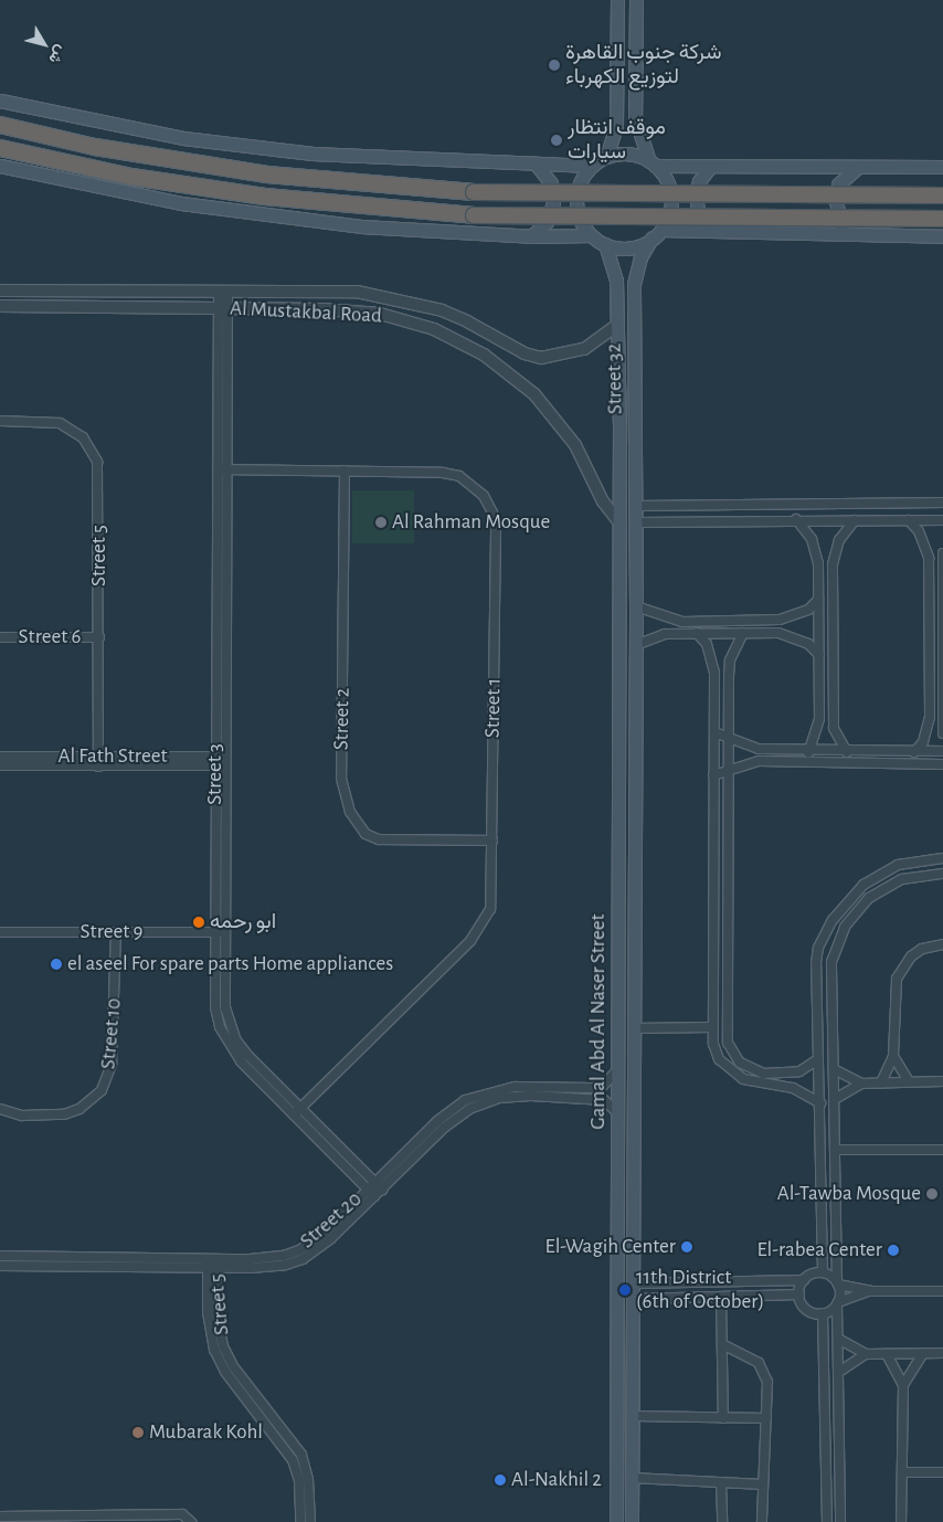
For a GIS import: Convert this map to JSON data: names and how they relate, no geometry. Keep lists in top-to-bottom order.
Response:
{
  "streets": {
    "main road": ["Street 32", "Gamal Abd Al Naser Street"],
    "street": [
      "Al Mustakbal Road",
      "Street 5",
      "Street 6",
      "Street 1",
      "Street 2",
      "Al Fath Street",
      "Street 3",
      "Street 9",
      "Street 10",
      "Street 20"
    ]
  },
  "crossings": [
    ["Al Mustakbal Road", "Street 32"],
    ["Al Mustakbal Road", "Street 3"],
    ["Al Mustakbal Road", "Gamal Abd Al Naser Street"],
    ["Street 32", "Gamal Abd Al Naser Street"],
    ["Street 5", "Street 6"],
    ["Street 5", "Al Fath Street"],
    ["Street 5", "Street 20"],
    ["Street 1", "Street 2"],
    ["Street 1", "Street 3"],
    ["Al Fath Street", "Street 3"],
    ["Street 3", "Street 9"],
    ["Street 3", "Street 20"],
    ["Street 9", "Street 10"],
    ["Gamal Abd Al Naser Street", "Street 20"]
  ],
  "places": [
    "شركة جنوب القاهرة لتوزيع الكهرباء",
    "موقف انتظار سيارات",
    "Al Rahman Mosque",
    "ابو رحمه",
    "el aseel For spare parts Home appliances",
    "Al-Tawba Mosque",
    "El-Wagih Center",
    "El-rabea Center",
    "11th District (6th of October)",
    "Mubarak Kohl",
    "Al-Nakhil 2"
  ],
  "north": "bottom right"
}
